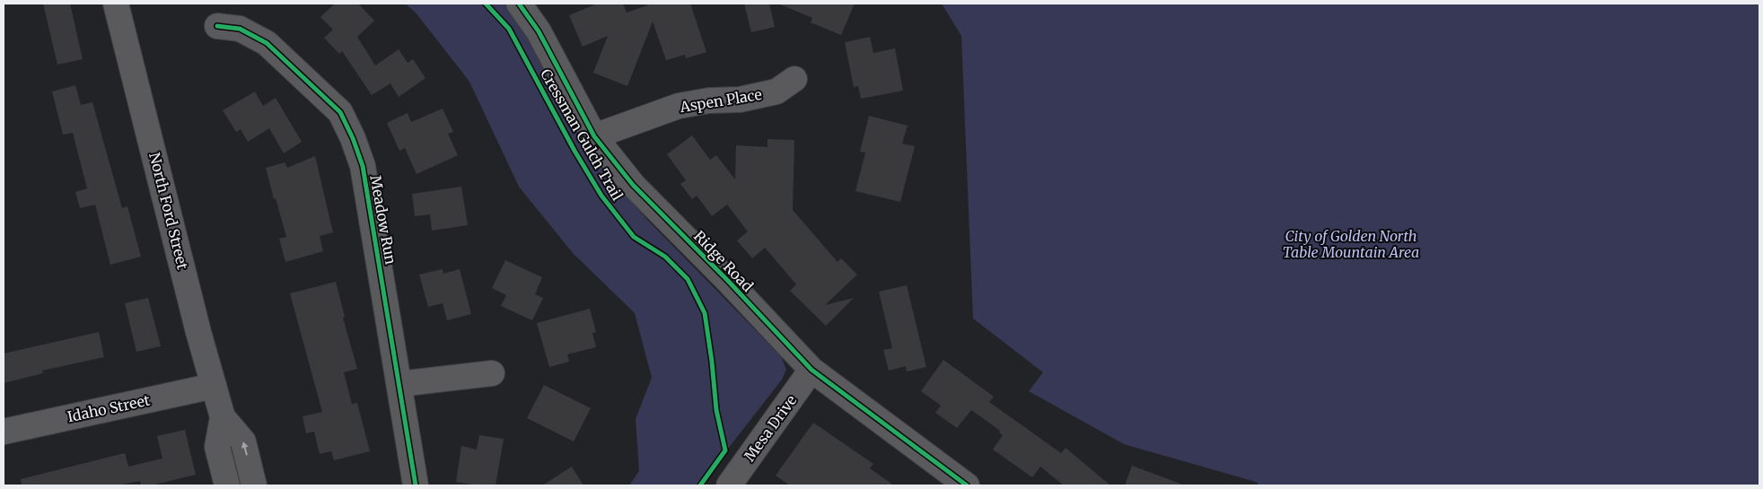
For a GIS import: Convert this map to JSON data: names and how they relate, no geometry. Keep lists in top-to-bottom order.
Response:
{
  "streets": {
    "street": [
      "Aspen Place",
      "North Ford Street",
      "Meadow Run",
      "Ridge Road",
      "Idaho Street",
      "Mesa Drive"
    ],
    "cycle path": ["Cressman Gulch Trail"]
  },
  "crossings": [
    ["Aspen Place", "Ridge Road"],
    ["North Ford Street", "Idaho Street"],
    ["Ridge Road", "Mesa Drive"]
  ],
  "parks": ["City of Golden North Table Mountain Area"]
}
